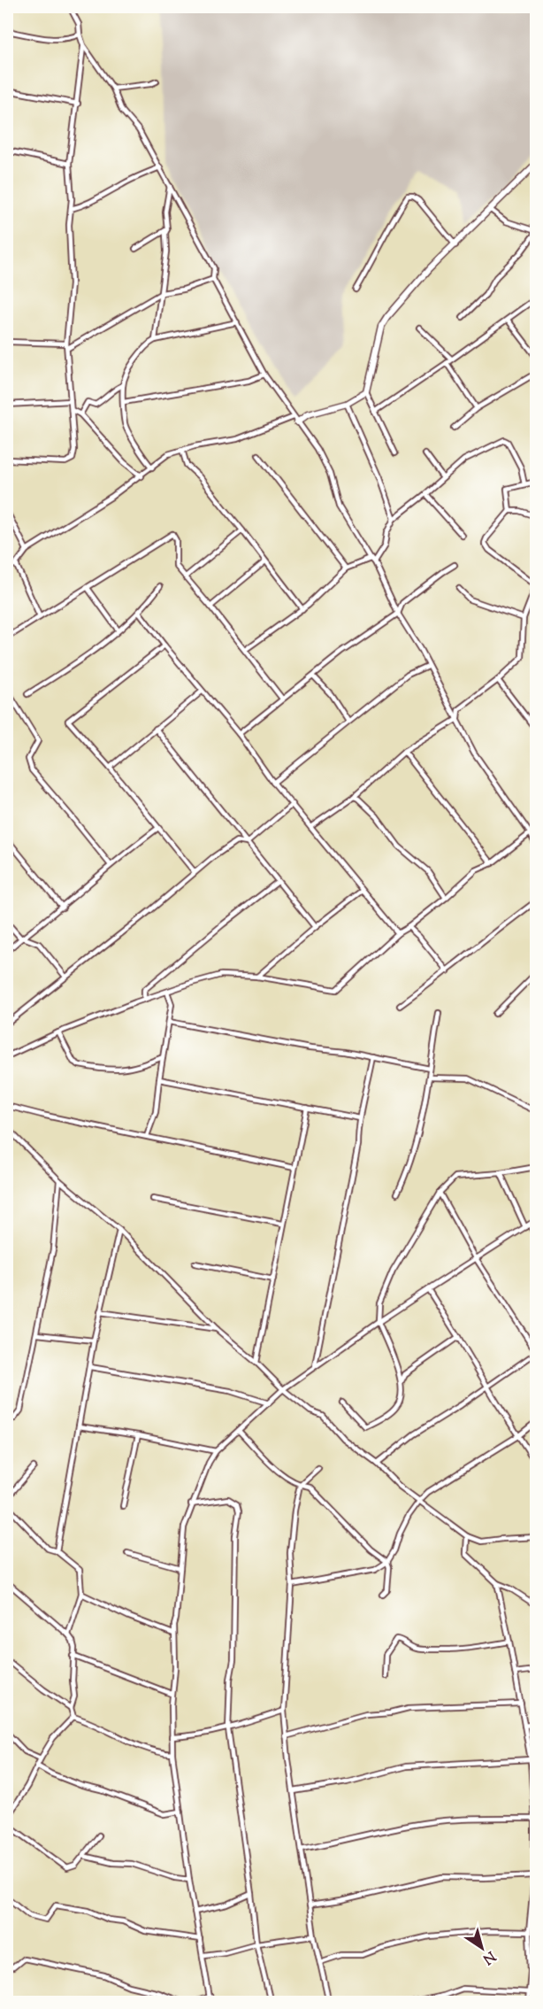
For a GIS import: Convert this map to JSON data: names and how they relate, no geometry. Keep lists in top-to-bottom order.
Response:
{
  "north": "bottom right"
}
